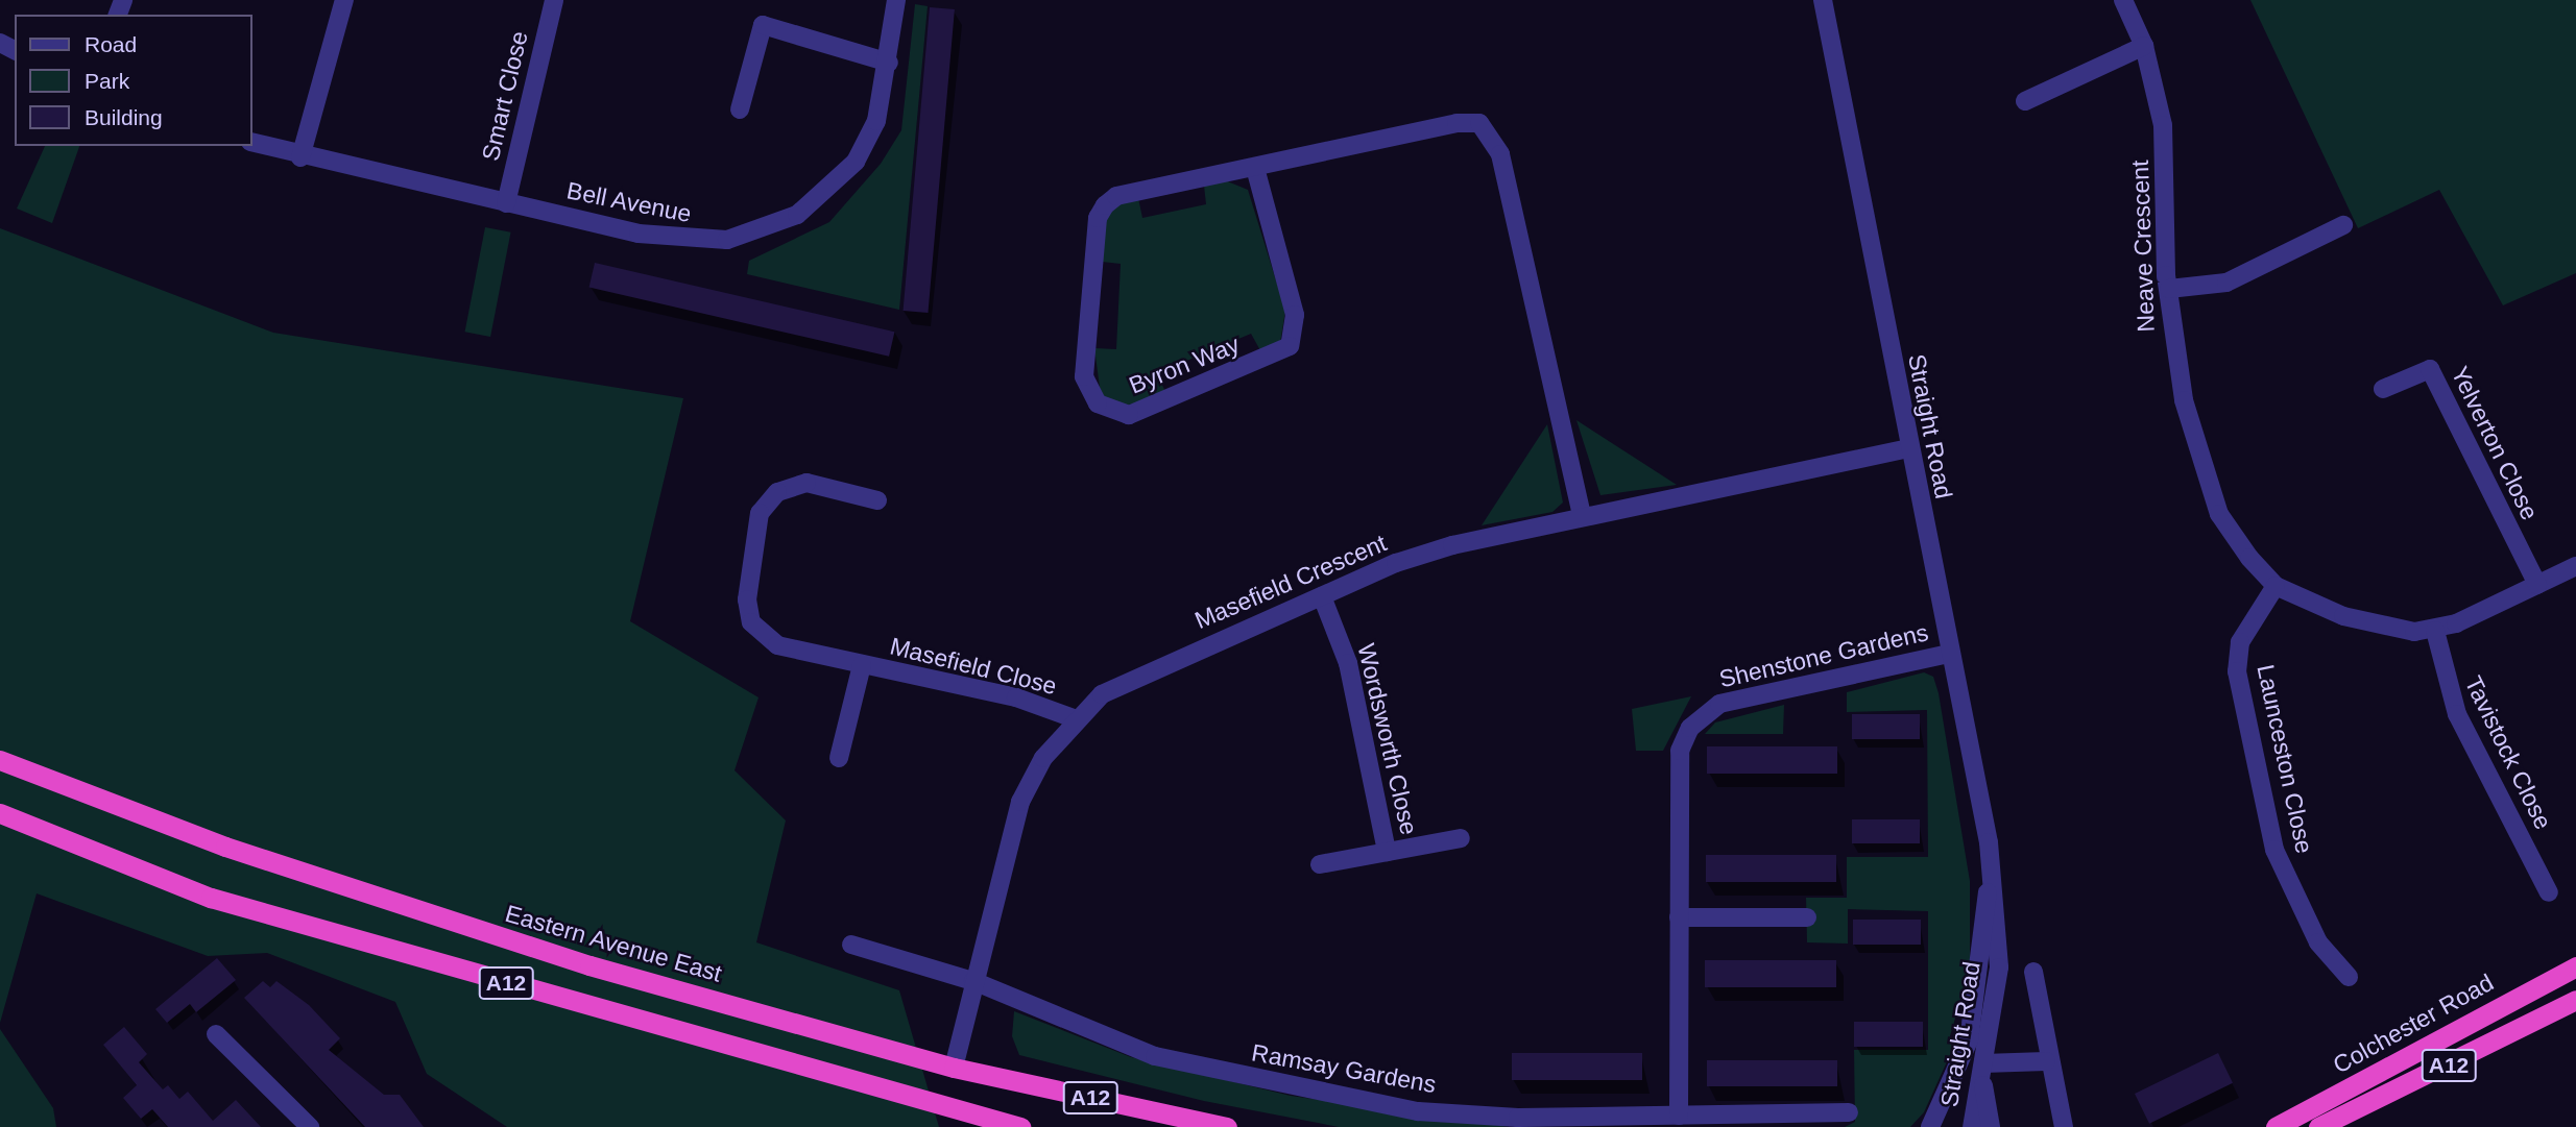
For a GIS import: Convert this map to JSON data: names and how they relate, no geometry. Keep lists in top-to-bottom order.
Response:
{
  "streets": {
    "highway": ["Eastern Avenue East", "A12", "Colchester Road"],
    "street": [
      "Smart Close",
      "Bell Avenue",
      "Neave Crescent",
      "Byron Way",
      "Straight Road",
      "Yelverton Close",
      "Masefield Crescent",
      "Shenstone Gardens",
      "Masefield Close",
      "Wordsworth Close",
      "Tavistock Close",
      "Launceston Close",
      "Ramsay Gardens"
    ]
  },
  "crossings": [
    ["Smart Close", "Bell Avenue"],
    ["Neave Crescent", "Tavistock Close"],
    ["Neave Crescent", "Launceston Close"],
    ["Byron Way", "Masefield Crescent"],
    ["Straight Road", "Masefield Crescent"],
    ["Straight Road", "Shenstone Gardens"],
    ["Masefield Crescent", "Masefield Close"],
    ["Masefield Crescent", "Wordsworth Close"],
    ["Masefield Crescent", "Eastern Avenue East"],
    ["Masefield Crescent", "Ramsay Gardens"],
    ["Shenstone Gardens", "Ramsay Gardens"]
  ],
  "legend": ["Road", "Park", "Building"]
}
